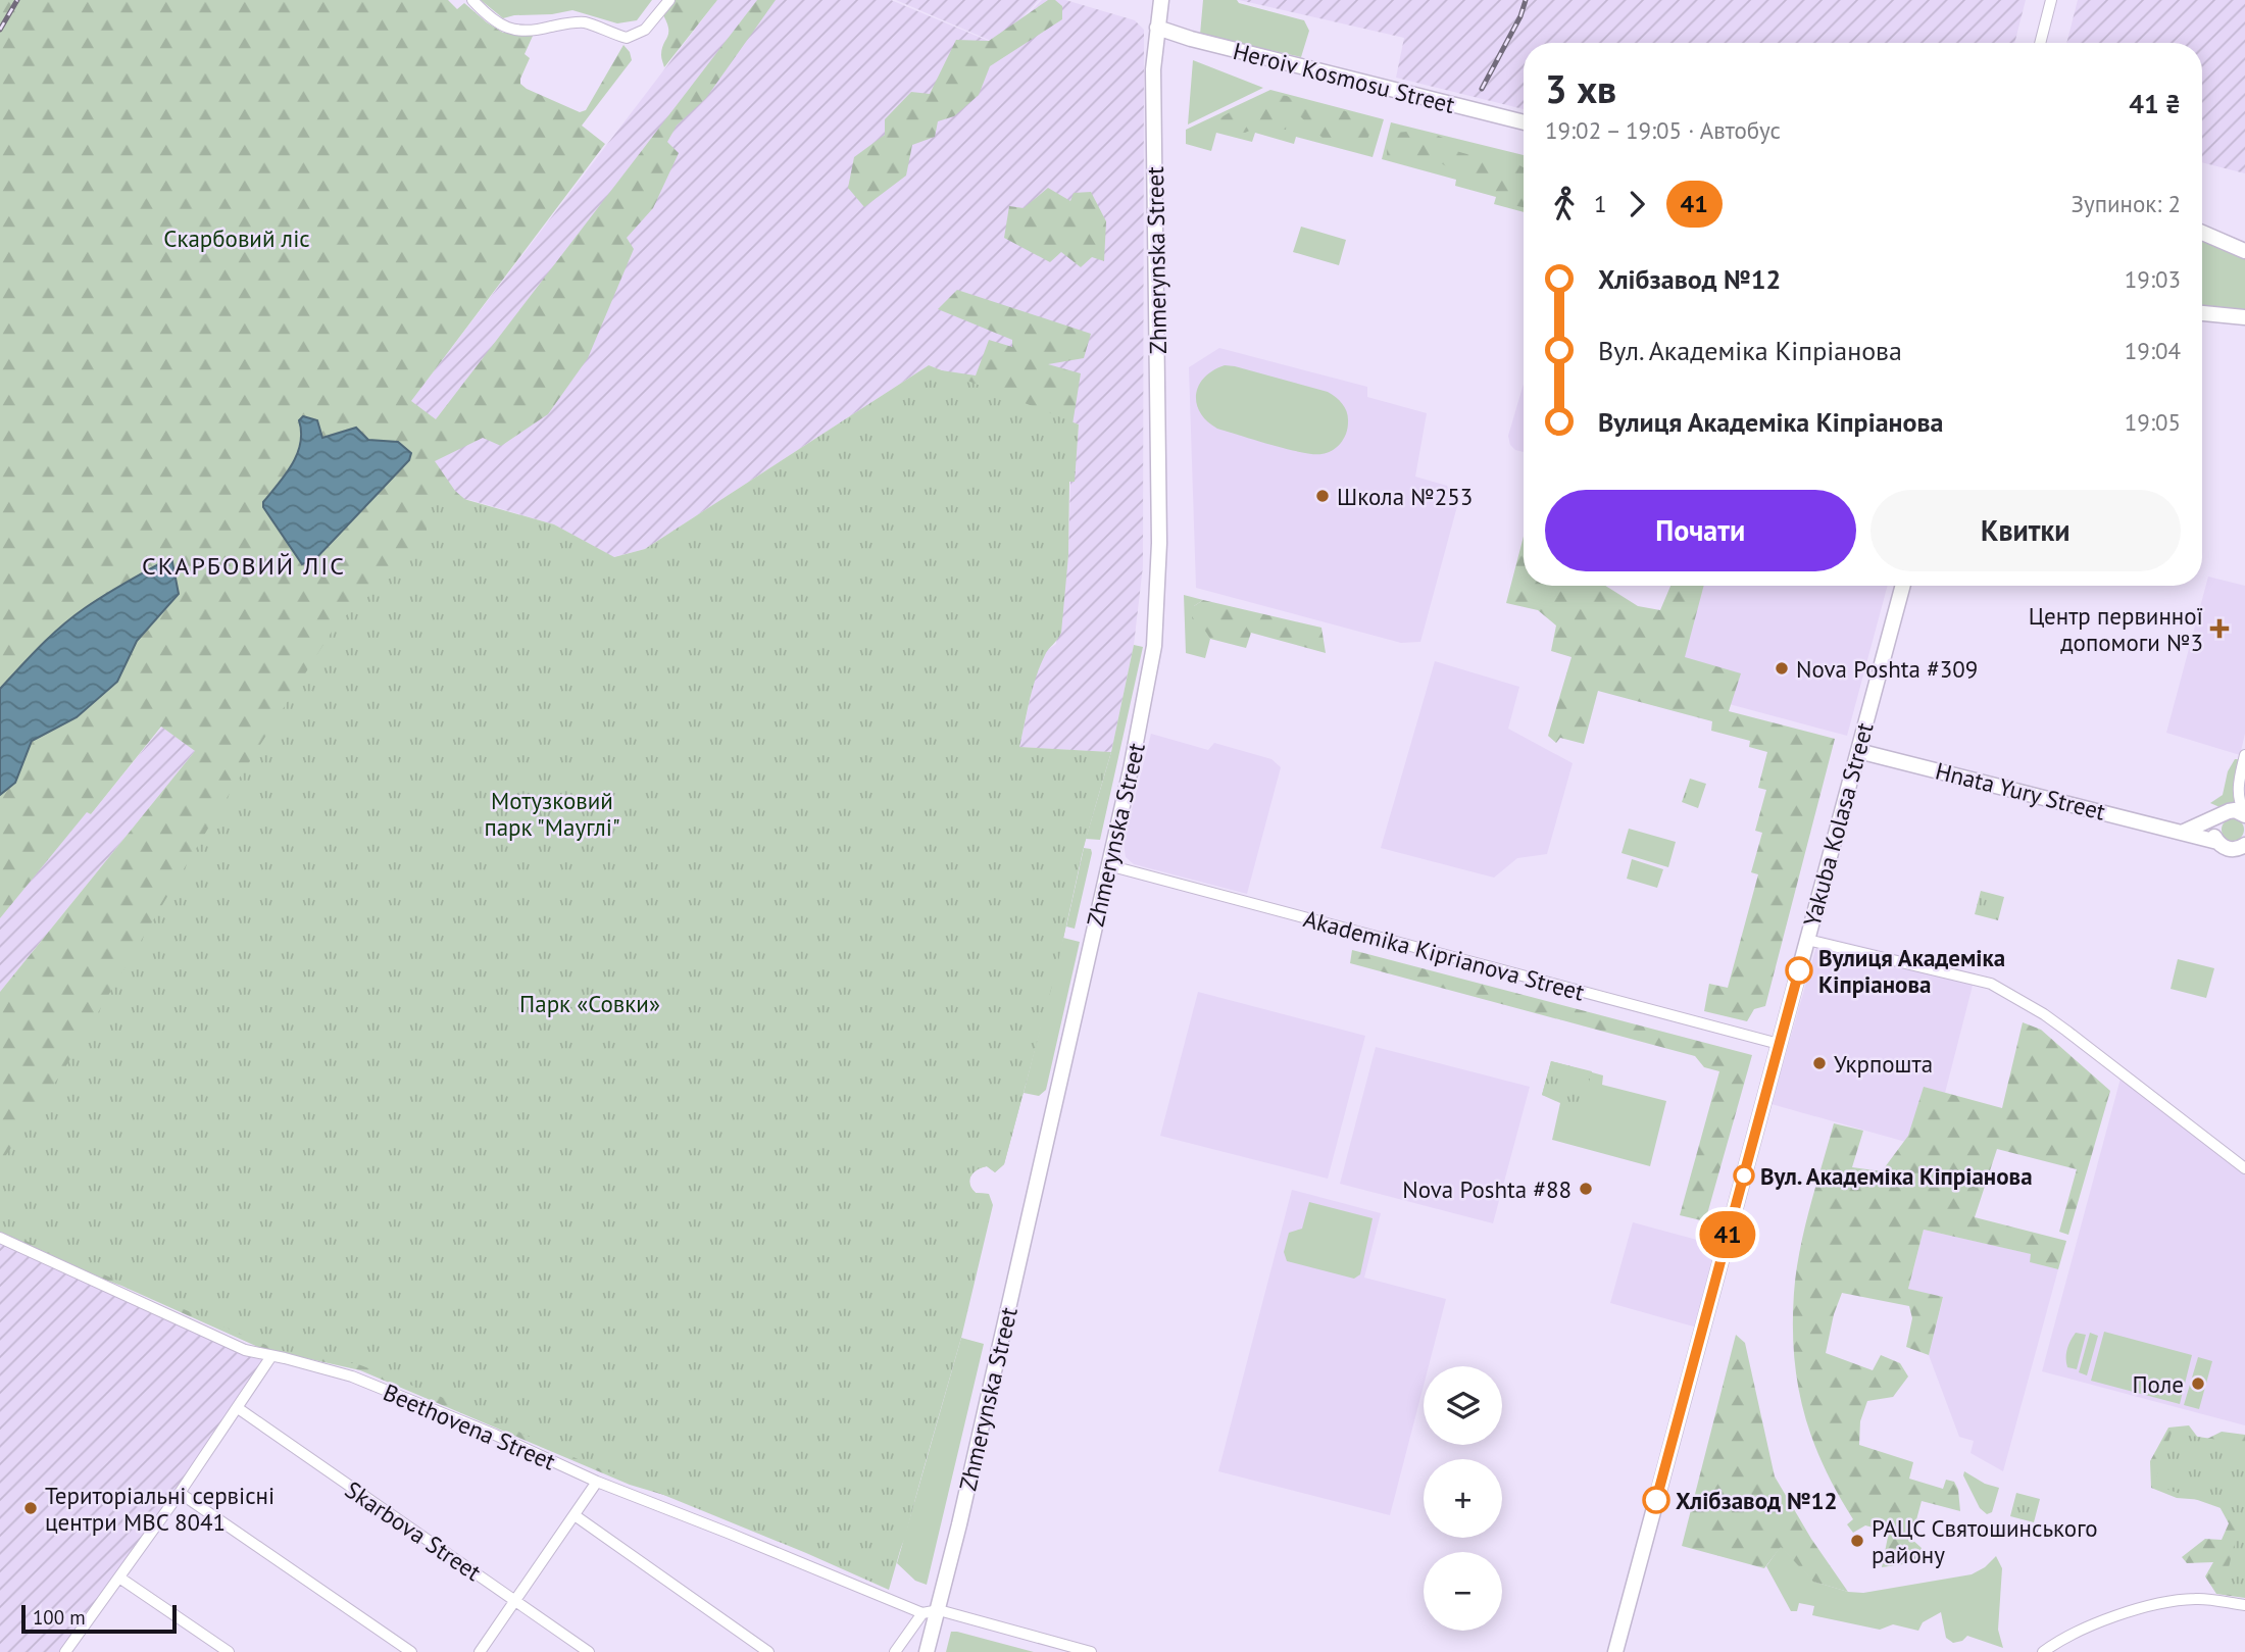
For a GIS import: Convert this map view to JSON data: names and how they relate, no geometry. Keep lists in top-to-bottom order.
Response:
{
  "streets": {
    "main road": [
      "Heroiv Kosmosu Street",
      "Zhmerynska Street",
      "Hnata Yury Street",
      "Yakuba Kolasa Street"
    ],
    "street": ["Akademika Kiprianova Street", "Beethovena Street", "Skarbova Street"]
  },
  "crossings": [
    ["Heroiv Kosmosu Street", "Zhmerynska Street"],
    ["Zhmerynska Street", "Akademika Kiprianova Street"],
    ["Hnata Yury Street", "Yakuba Kolasa Street"],
    ["Yakuba Kolasa Street", "Akademika Kiprianova Street"]
  ],
  "districts": ["СКАРБОВИЙ ЛІС"],
  "parks": ["Скарбовий ліс", "Мотузковий парк \"Мауглі\"", "Парк «Совки»"],
  "places": {
    "other": [
      "Школа №253",
      "Nova Poshta #309",
      "Вулиця Академіка Кіпріанова",
      "Укрпошта",
      "Вул. Академіка Кіпріанова",
      "Nova Poshta #88",
      "Поле",
      "Хлібзавод №12",
      "Територіальні сервісні центри МВС 8041",
      "РАЦС Святошинського району"
    ],
    "health": ["Центр первинної допомоги №3"]
  },
  "lines": ["bus line 41"],
  "scale_bar": "100 m",
  "page": {
    "on_map": "41",
    "heading": ["3 хв", "19:02 – 19:05 · Автобус", "41 ₴"],
    "legs": ["1", "41", "Зупинок: 2"],
    "list": [
      {
        "name": "Хлібзавод №12",
        "value": "19:03"
      },
      {
        "name": "Вул. Академіка Кіпріанова",
        "value": "19:04"
      },
      {
        "name": "Вулиця Академіка Кіпріанова",
        "value": "19:05"
      }
    ],
    "buttons": ["Почати", "Квитки"],
    "map_buttons": ["+", "−"],
    "scale": "100 m"
  }
}
